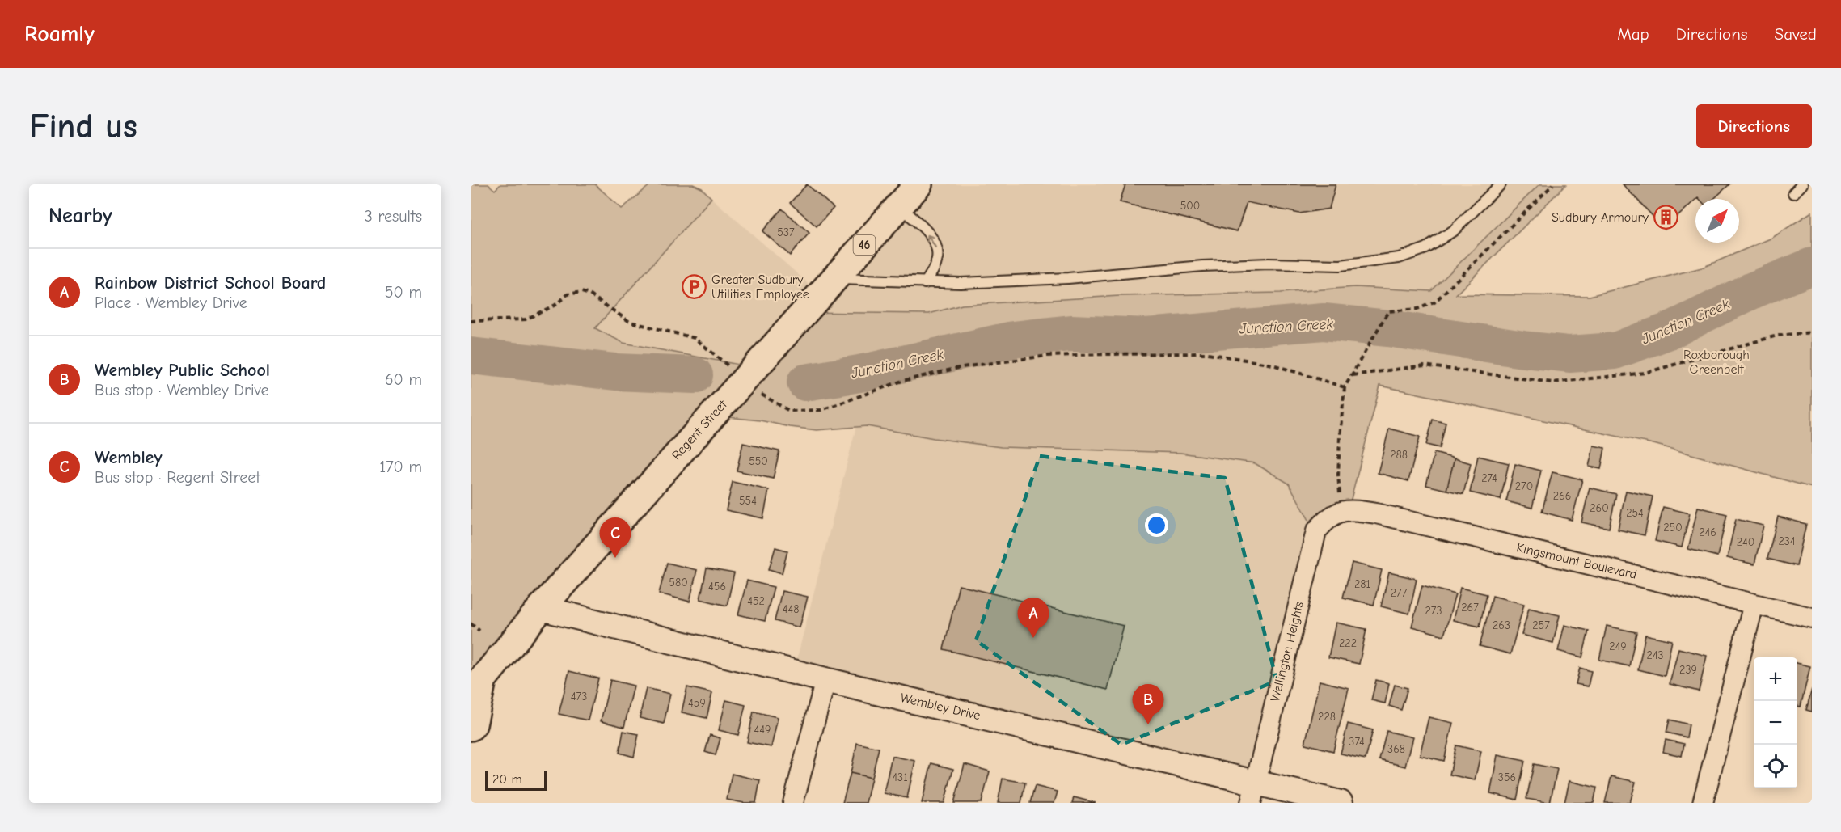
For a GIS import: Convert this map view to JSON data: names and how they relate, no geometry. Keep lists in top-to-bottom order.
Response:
{
  "streets": {
    "main road": ["46", "Regent Street"],
    "street": ["Kingsmount Boulevard", "Wellington Heights", "Wembley Drive"]
  },
  "crossings": [
    ["Regent Street", "Wembley Drive"],
    ["Kingsmount Boulevard", "Wellington Heights"],
    ["Wellington Heights", "Wembley Drive"]
  ],
  "water": ["Junction Creek"],
  "parks": ["Roxborough Greenbelt"],
  "places": {
    "building": ["Sudbury Armoury"],
    "parking": ["Greater Sudbury Utilities Employee"]
  },
  "house_numbers": [
    "500",
    "537",
    "288",
    "550",
    "274",
    "270",
    "266",
    "554",
    "260",
    "254",
    "250",
    "246",
    "234",
    "240",
    "580",
    "281",
    "456",
    "277",
    "452",
    "267",
    "448",
    "273",
    "263",
    "257",
    "222",
    "249",
    "243",
    "239",
    "473",
    "459",
    "228",
    "449",
    "374",
    "368",
    "431",
    "356"
  ],
  "scale_bar": "20 m",
  "north": "top right",
  "page": {
    "header": "Roamly",
    "nav": ["Map", "Directions", "Saved"],
    "buttons": "Directions",
    "title": "Find us",
    "heading": ["Nearby", "3 results"],
    "list": [
      {
        "mark": "A",
        "name": "Rainbow District School Board",
        "note": "Place · Wembley Drive",
        "value": "50 m"
      },
      {
        "mark": "B",
        "name": "Wembley Public School",
        "note": "Bus stop · Wembley Drive",
        "value": "60 m"
      },
      {
        "mark": "C",
        "name": "Wembley",
        "note": "Bus stop · Regent Street",
        "value": "170 m"
      }
    ],
    "pins": ["C", "A", "B"],
    "map_buttons": ["+", "−"],
    "scale": "20 m"
  }
}
